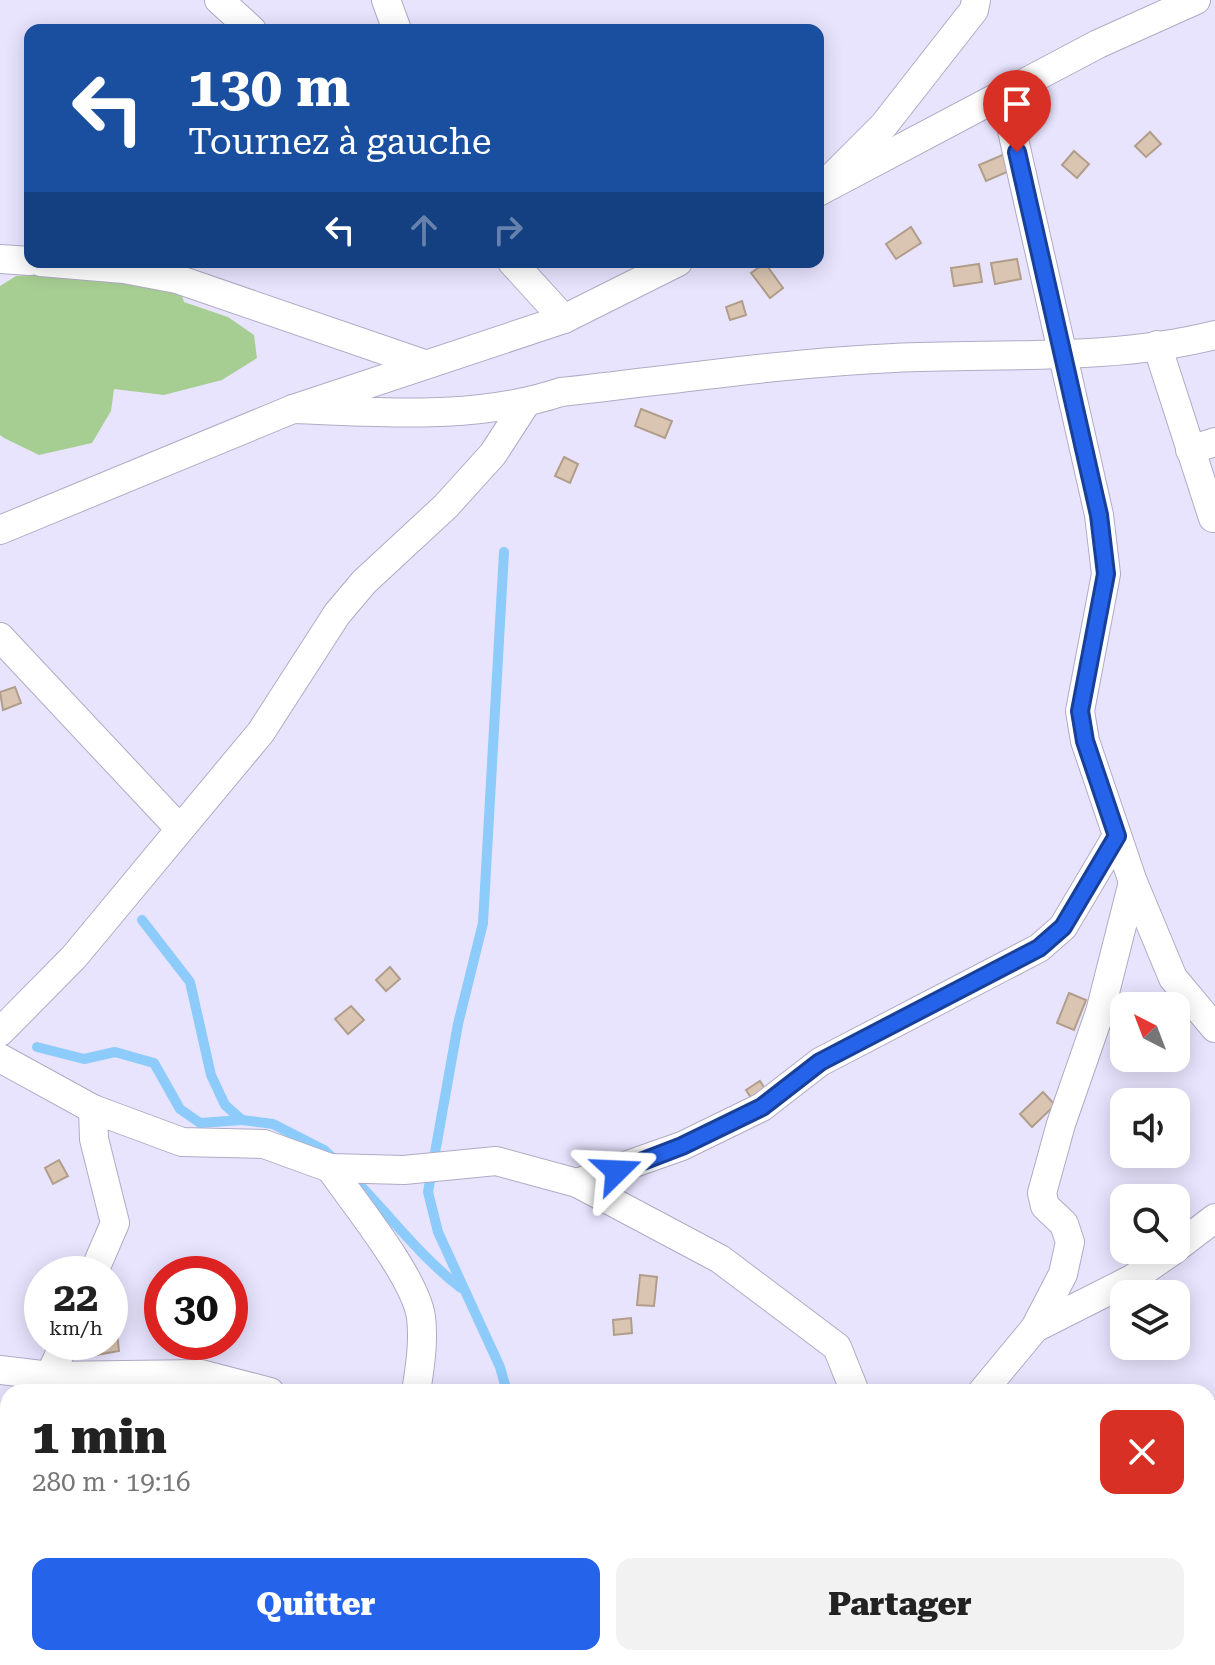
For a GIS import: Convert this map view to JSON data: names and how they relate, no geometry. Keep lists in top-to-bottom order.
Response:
{
  "north": "top left",
  "page": {
    "turn": ["130 m", "Tournez à gauche"],
    "speed": "22 km/h",
    "limit": "30",
    "heading": ["1 min", "280 m · 19:16"],
    "buttons": ["Quitter", "Partager"]
  }
}
